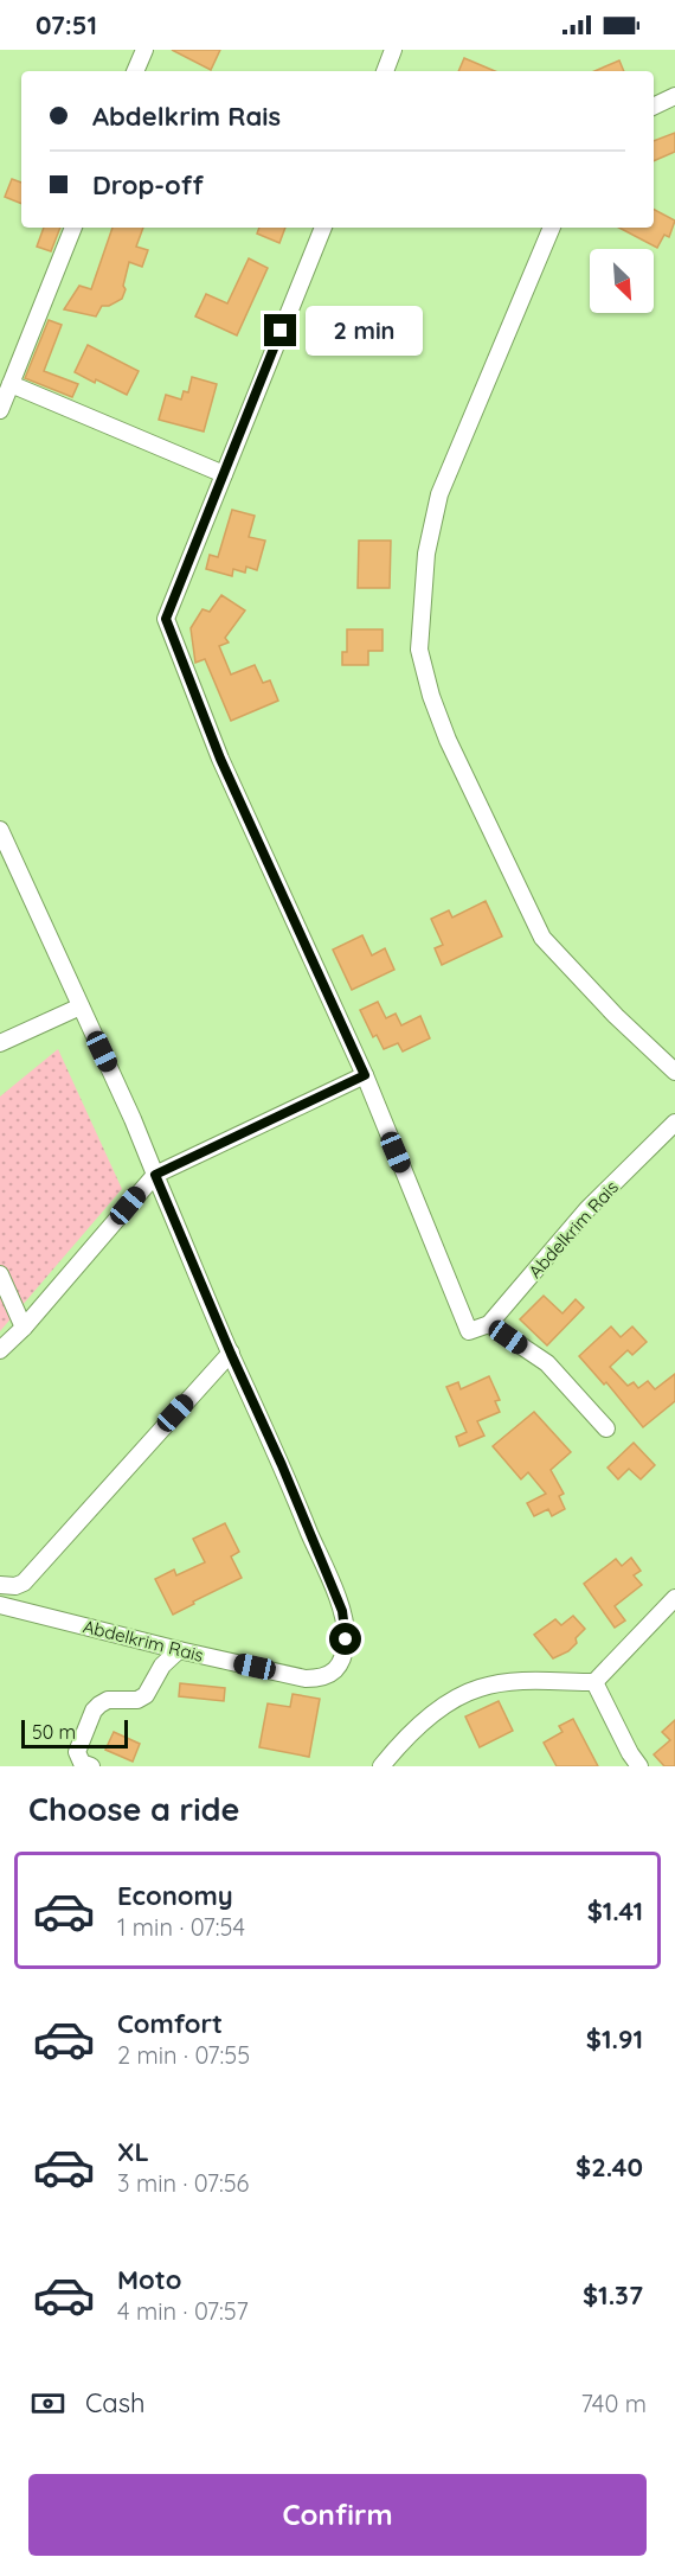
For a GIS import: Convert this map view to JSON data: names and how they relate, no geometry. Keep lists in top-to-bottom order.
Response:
{
  "streets": {
    "street": ["Abdelkrim Rais"]
  },
  "scale_bar": "50 m",
  "north": "bottom right",
  "page": {
    "status": "07:51",
    "banner": ["Abdelkrim Rais", "Drop-off"],
    "bubble": "2 min",
    "scale": "50 m",
    "heading": "Choose a ride",
    "list": [
      {
        "name": "Economy",
        "note": "1 min · 07:54",
        "value": "$1.41"
      },
      {
        "name": "Comfort",
        "note": "2 min · 07:55",
        "value": "$1.91"
      },
      {
        "name": "XL",
        "note": "3 min · 07:56",
        "value": "$2.40"
      },
      {
        "name": "Moto",
        "note": "4 min · 07:57",
        "value": "$1.37"
      }
    ],
    "pay": ["Cash", "740 m"],
    "buttons": "Confirm"
  }
}
